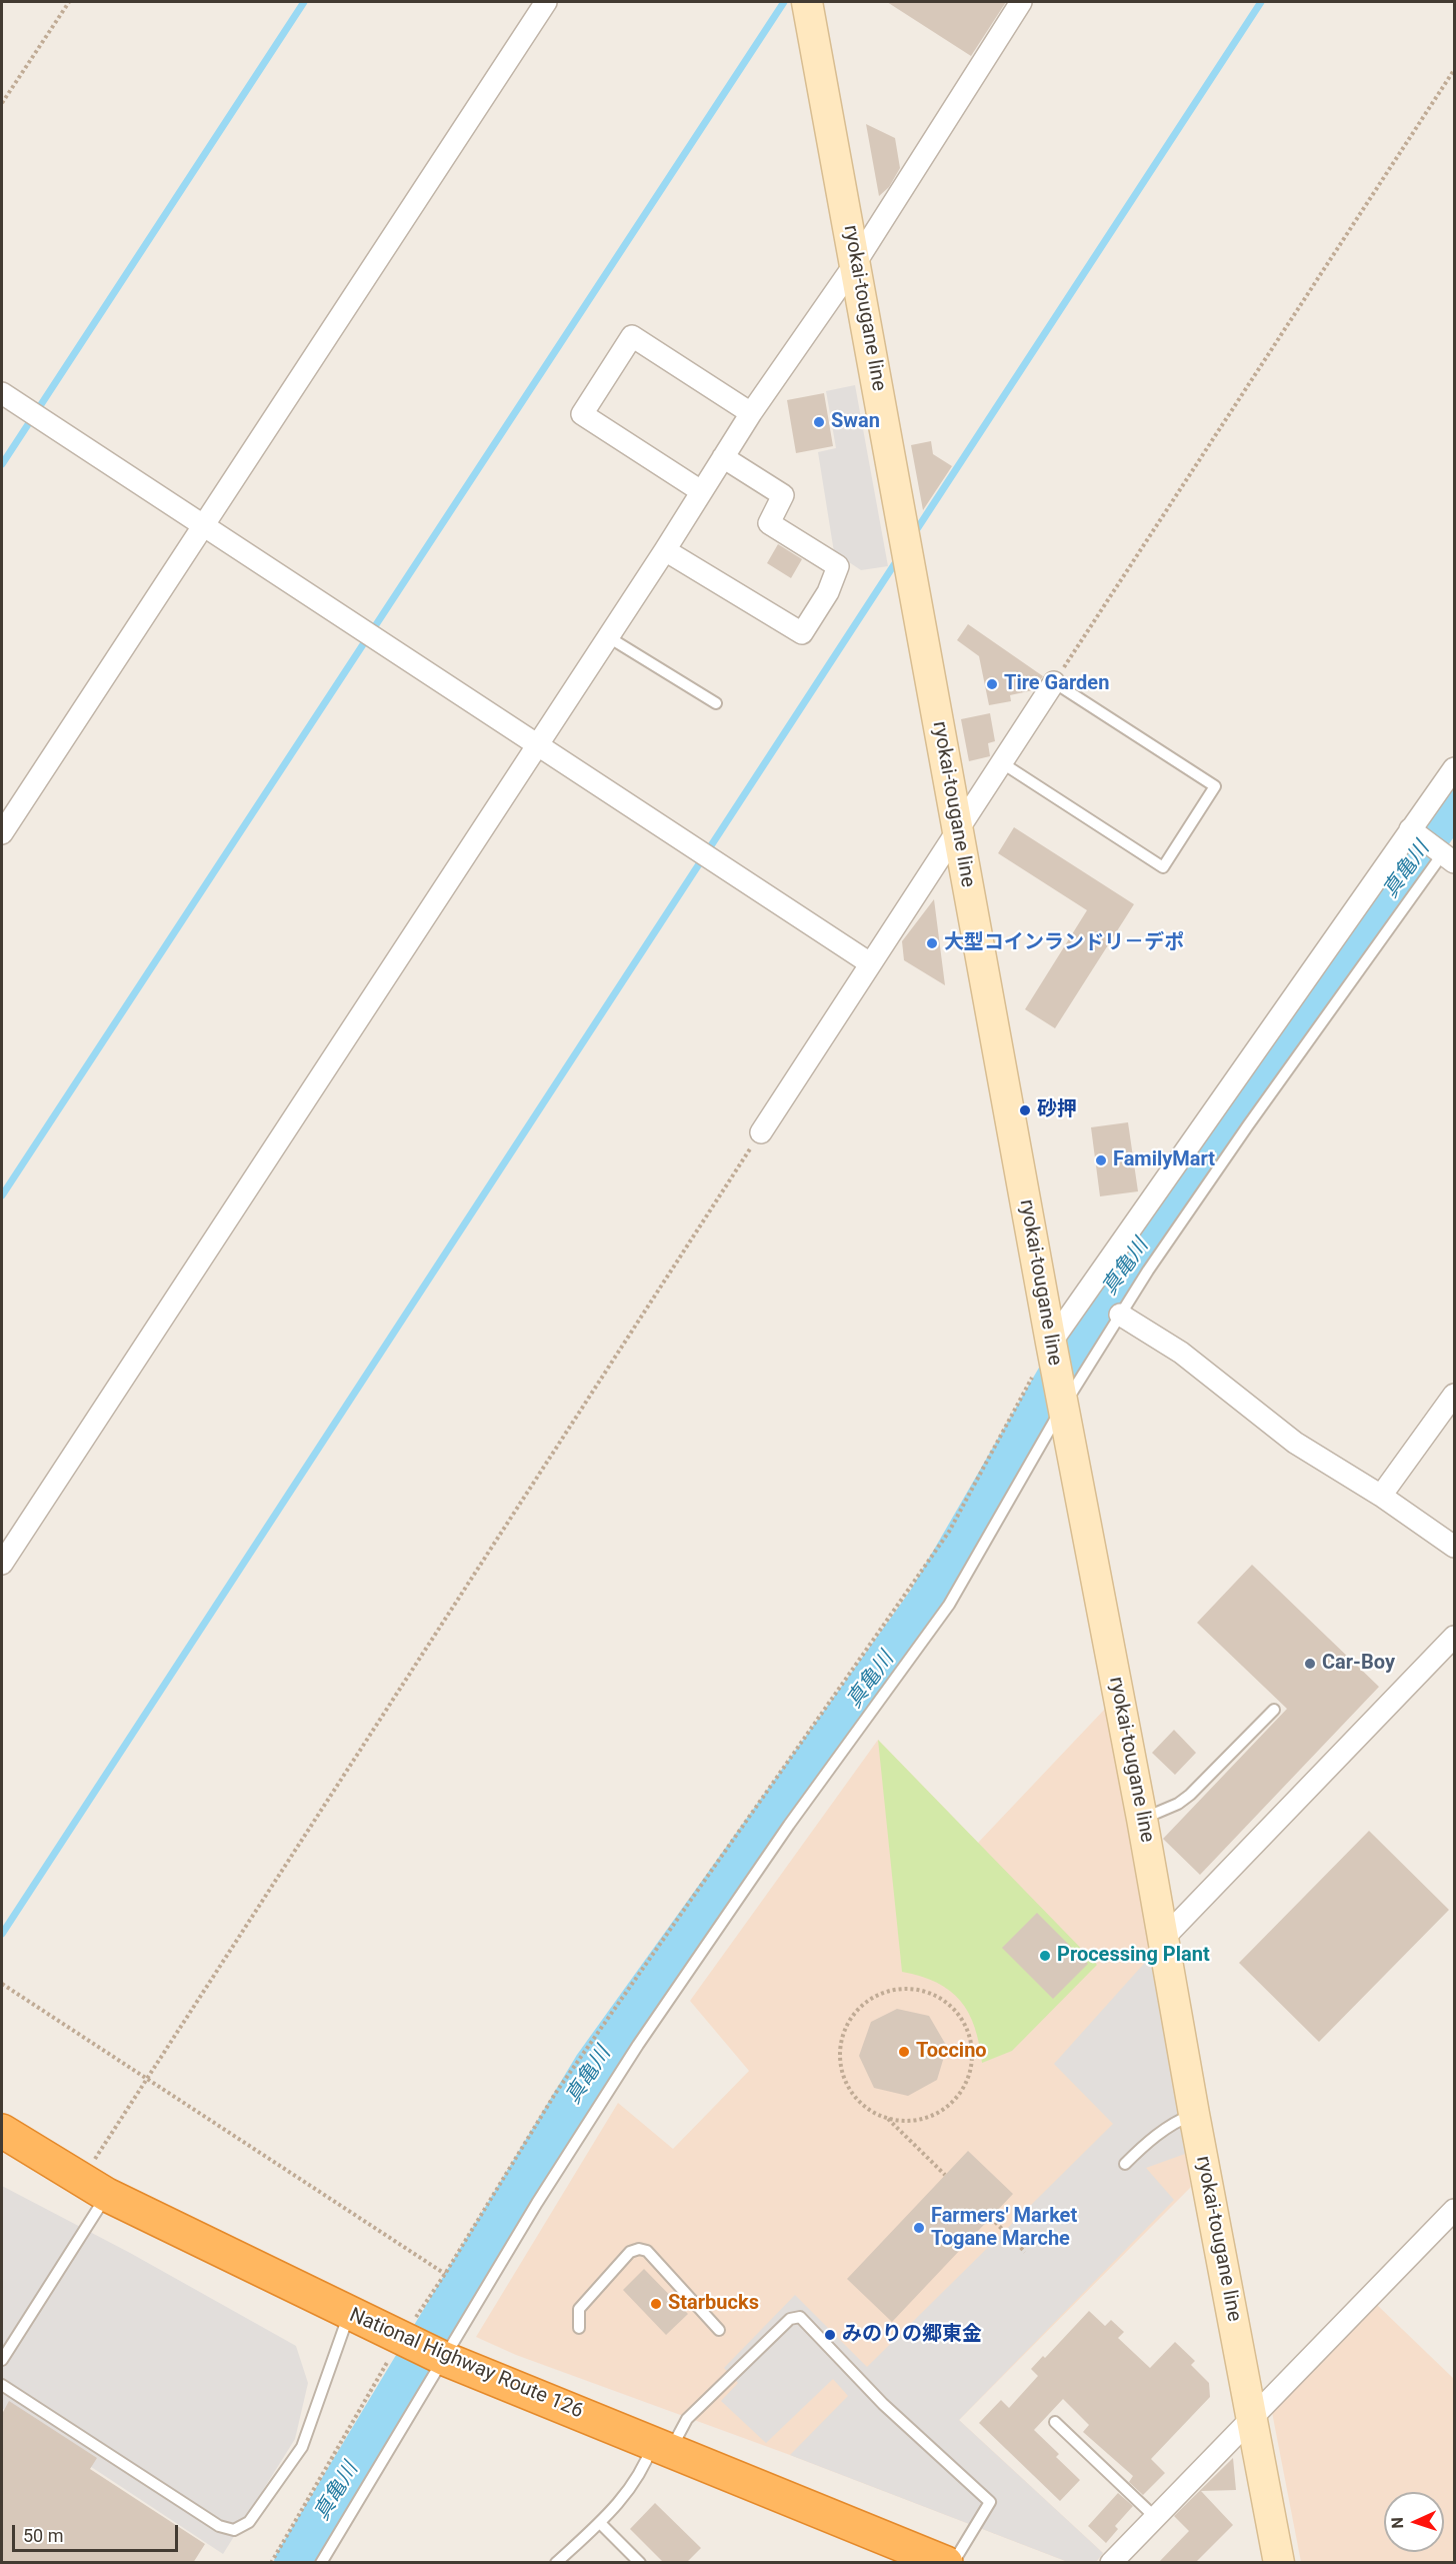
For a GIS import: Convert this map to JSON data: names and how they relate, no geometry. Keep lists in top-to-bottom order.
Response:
{
  "streets": {
    "highway": ["National Highway Route 126"],
    "main road": ["ryokai-tougane line"]
  },
  "water": ["真亀川"],
  "places": [
    "Swan",
    "Tire Garden",
    "大型コインランドリ－デポ",
    "砂押",
    "FamilyMart",
    "Car-Boy",
    "Processing Plant",
    "Toccino",
    "Farmers' Market Togane Marche",
    "Starbucks",
    "みのりの郷東金"
  ],
  "scale_bar": "50 m",
  "north": "left"
}
